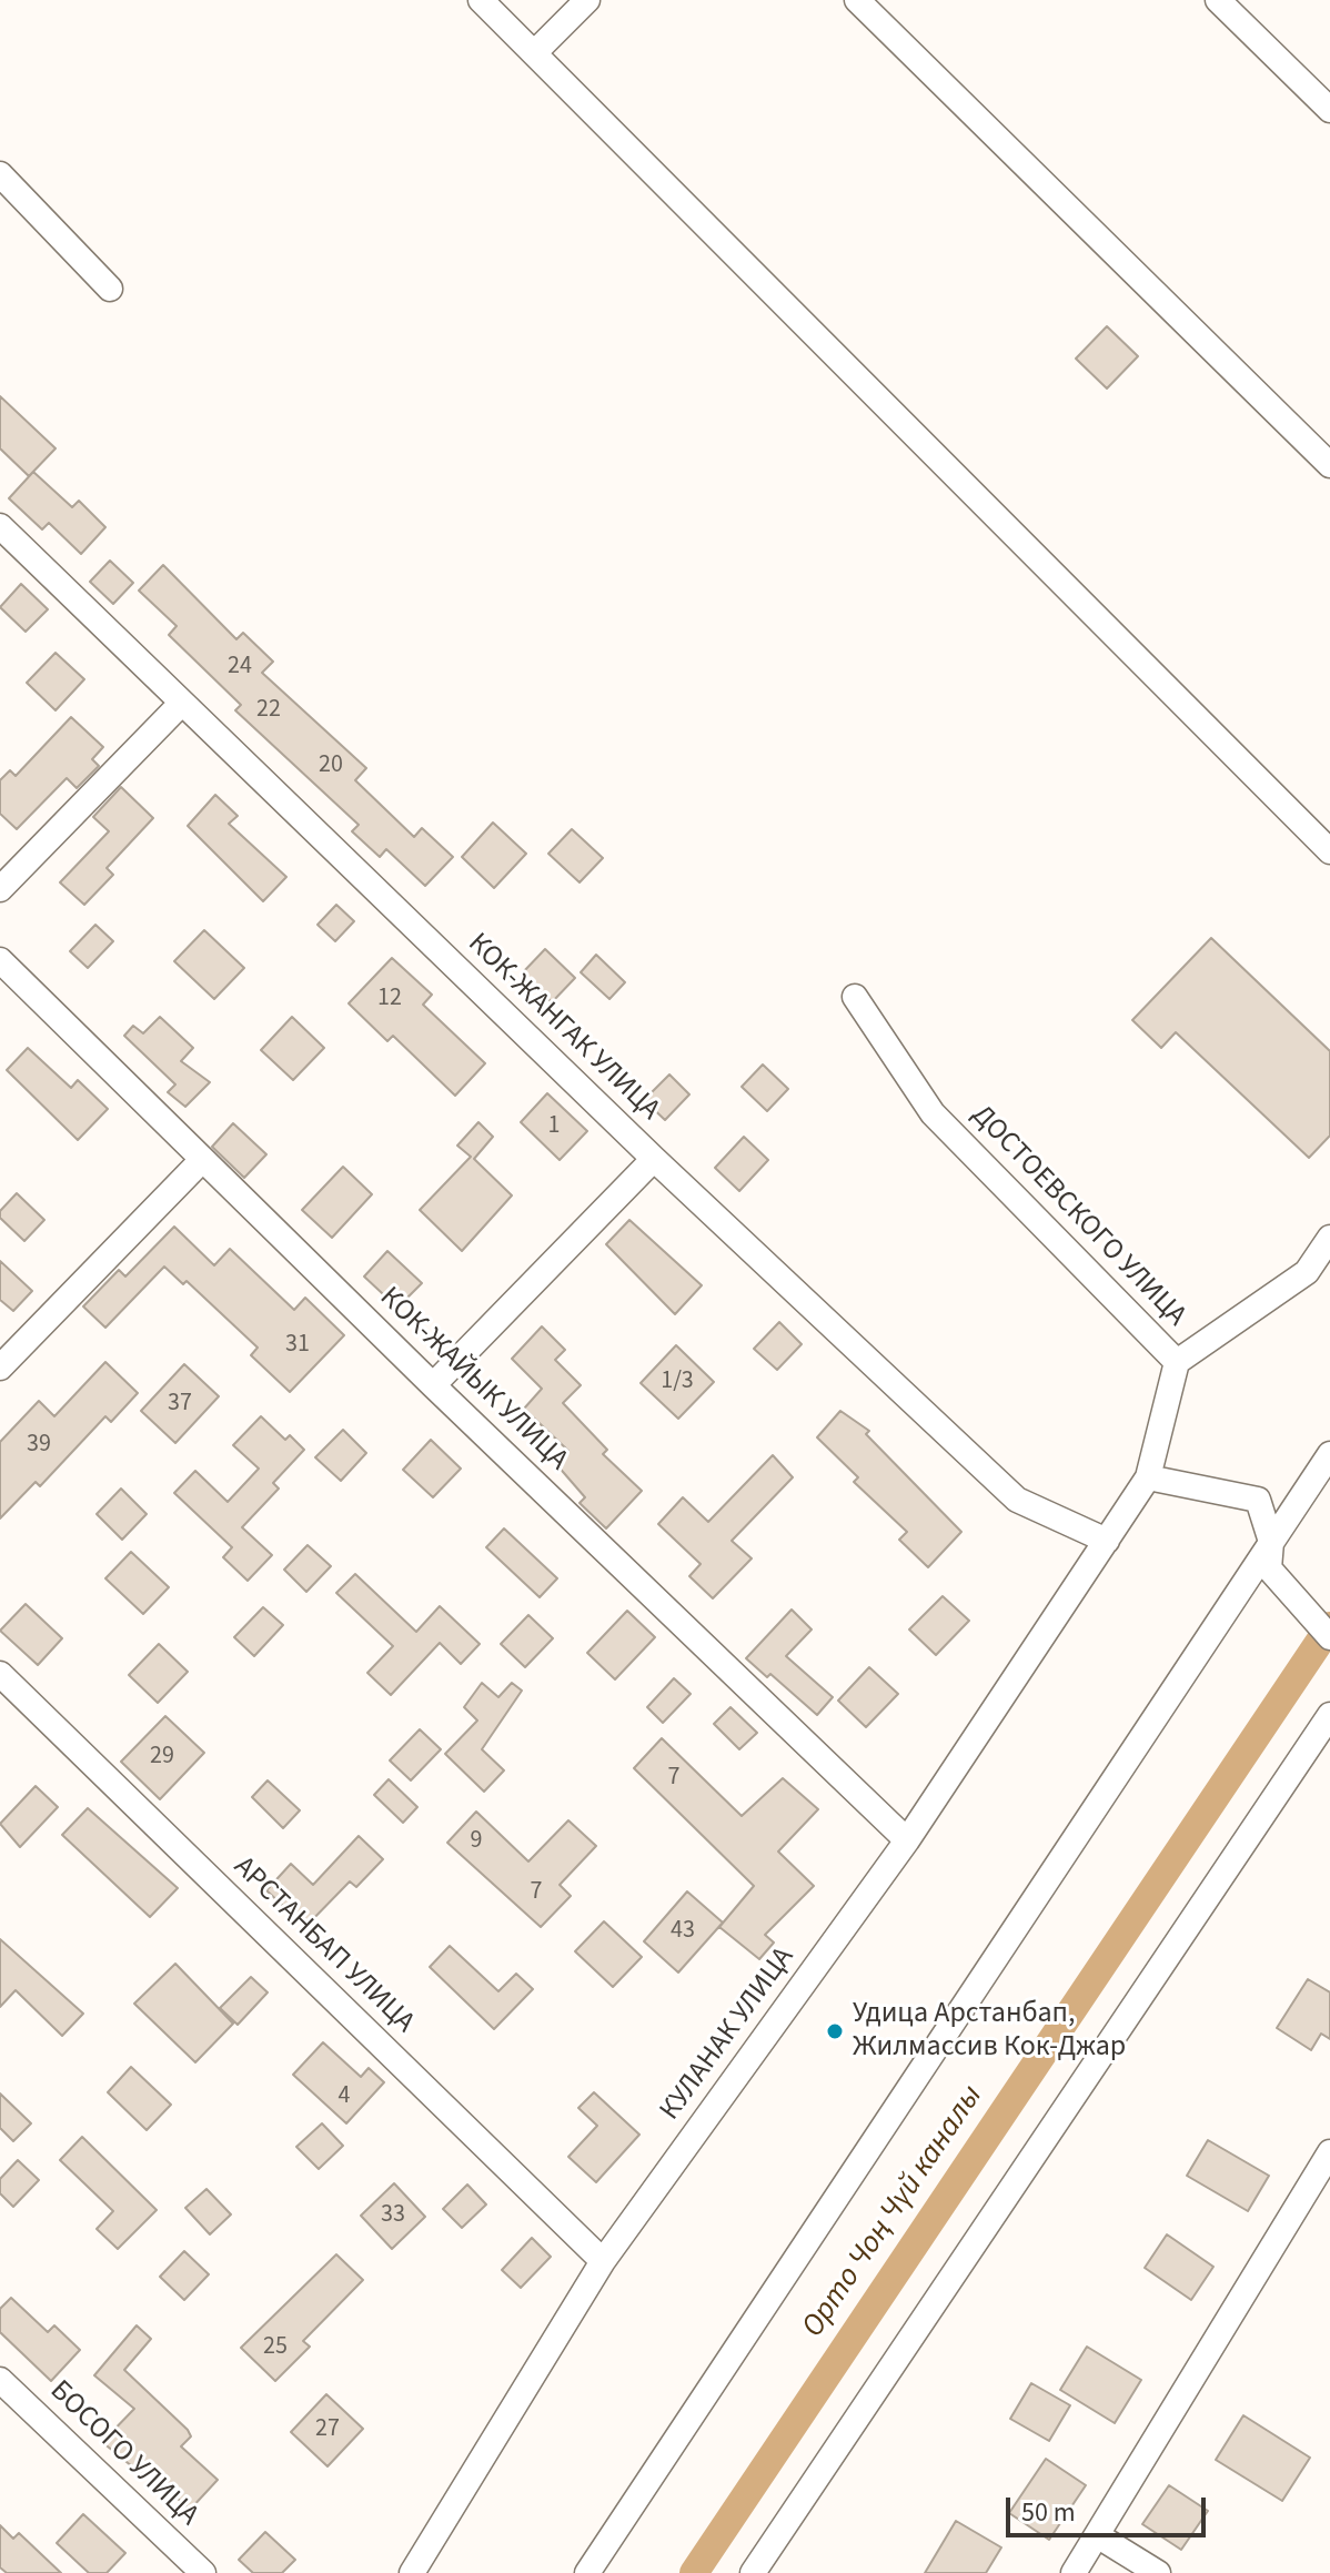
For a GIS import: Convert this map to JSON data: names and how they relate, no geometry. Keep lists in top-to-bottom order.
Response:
{
  "streets": {
    "street": [
      "КОК-ЖАНГАК УЛИЦА",
      "ДОСТОЕВСКОГО УЛИЦА",
      "КОК-ЖАЙЫК УЛИЦА",
      "АРСТАНБАП УЛИЦА",
      "КУЛАНАК УЛИЦА",
      "БОСОГО УЛИЦА"
    ]
  },
  "crossings": [
    ["КОК-ЖАНГАК УЛИЦА", "ДОСТОЕВСКОГО УЛИЦА"],
    ["КОК-ЖАНГАК УЛИЦА", "КУЛАНАК УЛИЦА"],
    ["ДОСТОЕВСКОГО УЛИЦА", "КУЛАНАК УЛИЦА"],
    ["КОК-ЖАЙЫК УЛИЦА", "КУЛАНАК УЛИЦА"],
    ["АРСТАНБАП УЛИЦА", "КУЛАНАК УЛИЦА"]
  ],
  "water": ["Орто Чоң Чүй каналы"],
  "places": ["Удица Арстанбап, Жилмассив Кок-Джар"],
  "house_numbers": [
    "24",
    "22",
    "20",
    "12",
    "1",
    "31",
    "1/3",
    "37",
    "39",
    "29",
    "7",
    "9",
    "7",
    "43",
    "4",
    "33",
    "25",
    "27"
  ],
  "scale_bar": "50 m"
}
